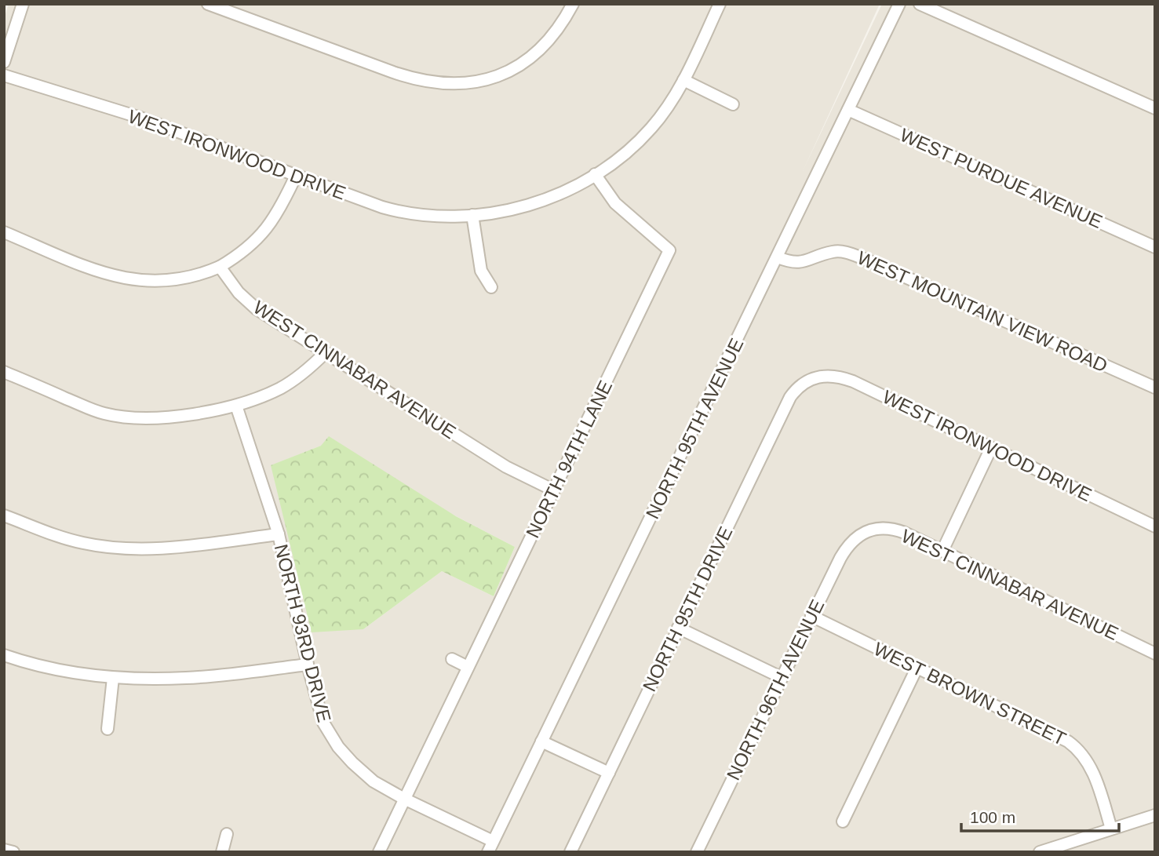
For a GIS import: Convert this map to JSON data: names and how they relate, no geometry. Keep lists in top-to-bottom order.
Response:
{
  "streets": {
    "street": [
      "WEST IRONWOOD DRIVE",
      "WEST PURDUE AVENUE",
      "WEST MOUNTAIN VIEW ROAD",
      "WEST CINNABAR AVENUE",
      "NORTH 95TH AVENUE",
      "NORTH 94TH LANE",
      "NORTH 95TH DRIVE",
      "NORTH 93RD DRIVE",
      "NORTH 96TH AVENUE",
      "WEST BROWN STREET"
    ]
  },
  "crossings": [
    ["WEST IRONWOOD DRIVE", "NORTH 94TH LANE"],
    ["WEST IRONWOOD DRIVE", "NORTH 95TH DRIVE"],
    ["WEST PURDUE AVENUE", "NORTH 95TH AVENUE"],
    ["WEST MOUNTAIN VIEW ROAD", "NORTH 95TH AVENUE"],
    ["WEST CINNABAR AVENUE", "NORTH 94TH LANE"],
    ["WEST CINNABAR AVENUE", "NORTH 96TH AVENUE"],
    ["NORTH 95TH AVENUE", "NORTH 93RD DRIVE"],
    ["NORTH 94TH LANE", "NORTH 93RD DRIVE"],
    ["NORTH 96TH AVENUE", "WEST BROWN STREET"]
  ],
  "scale_bar": "100 m"
}
